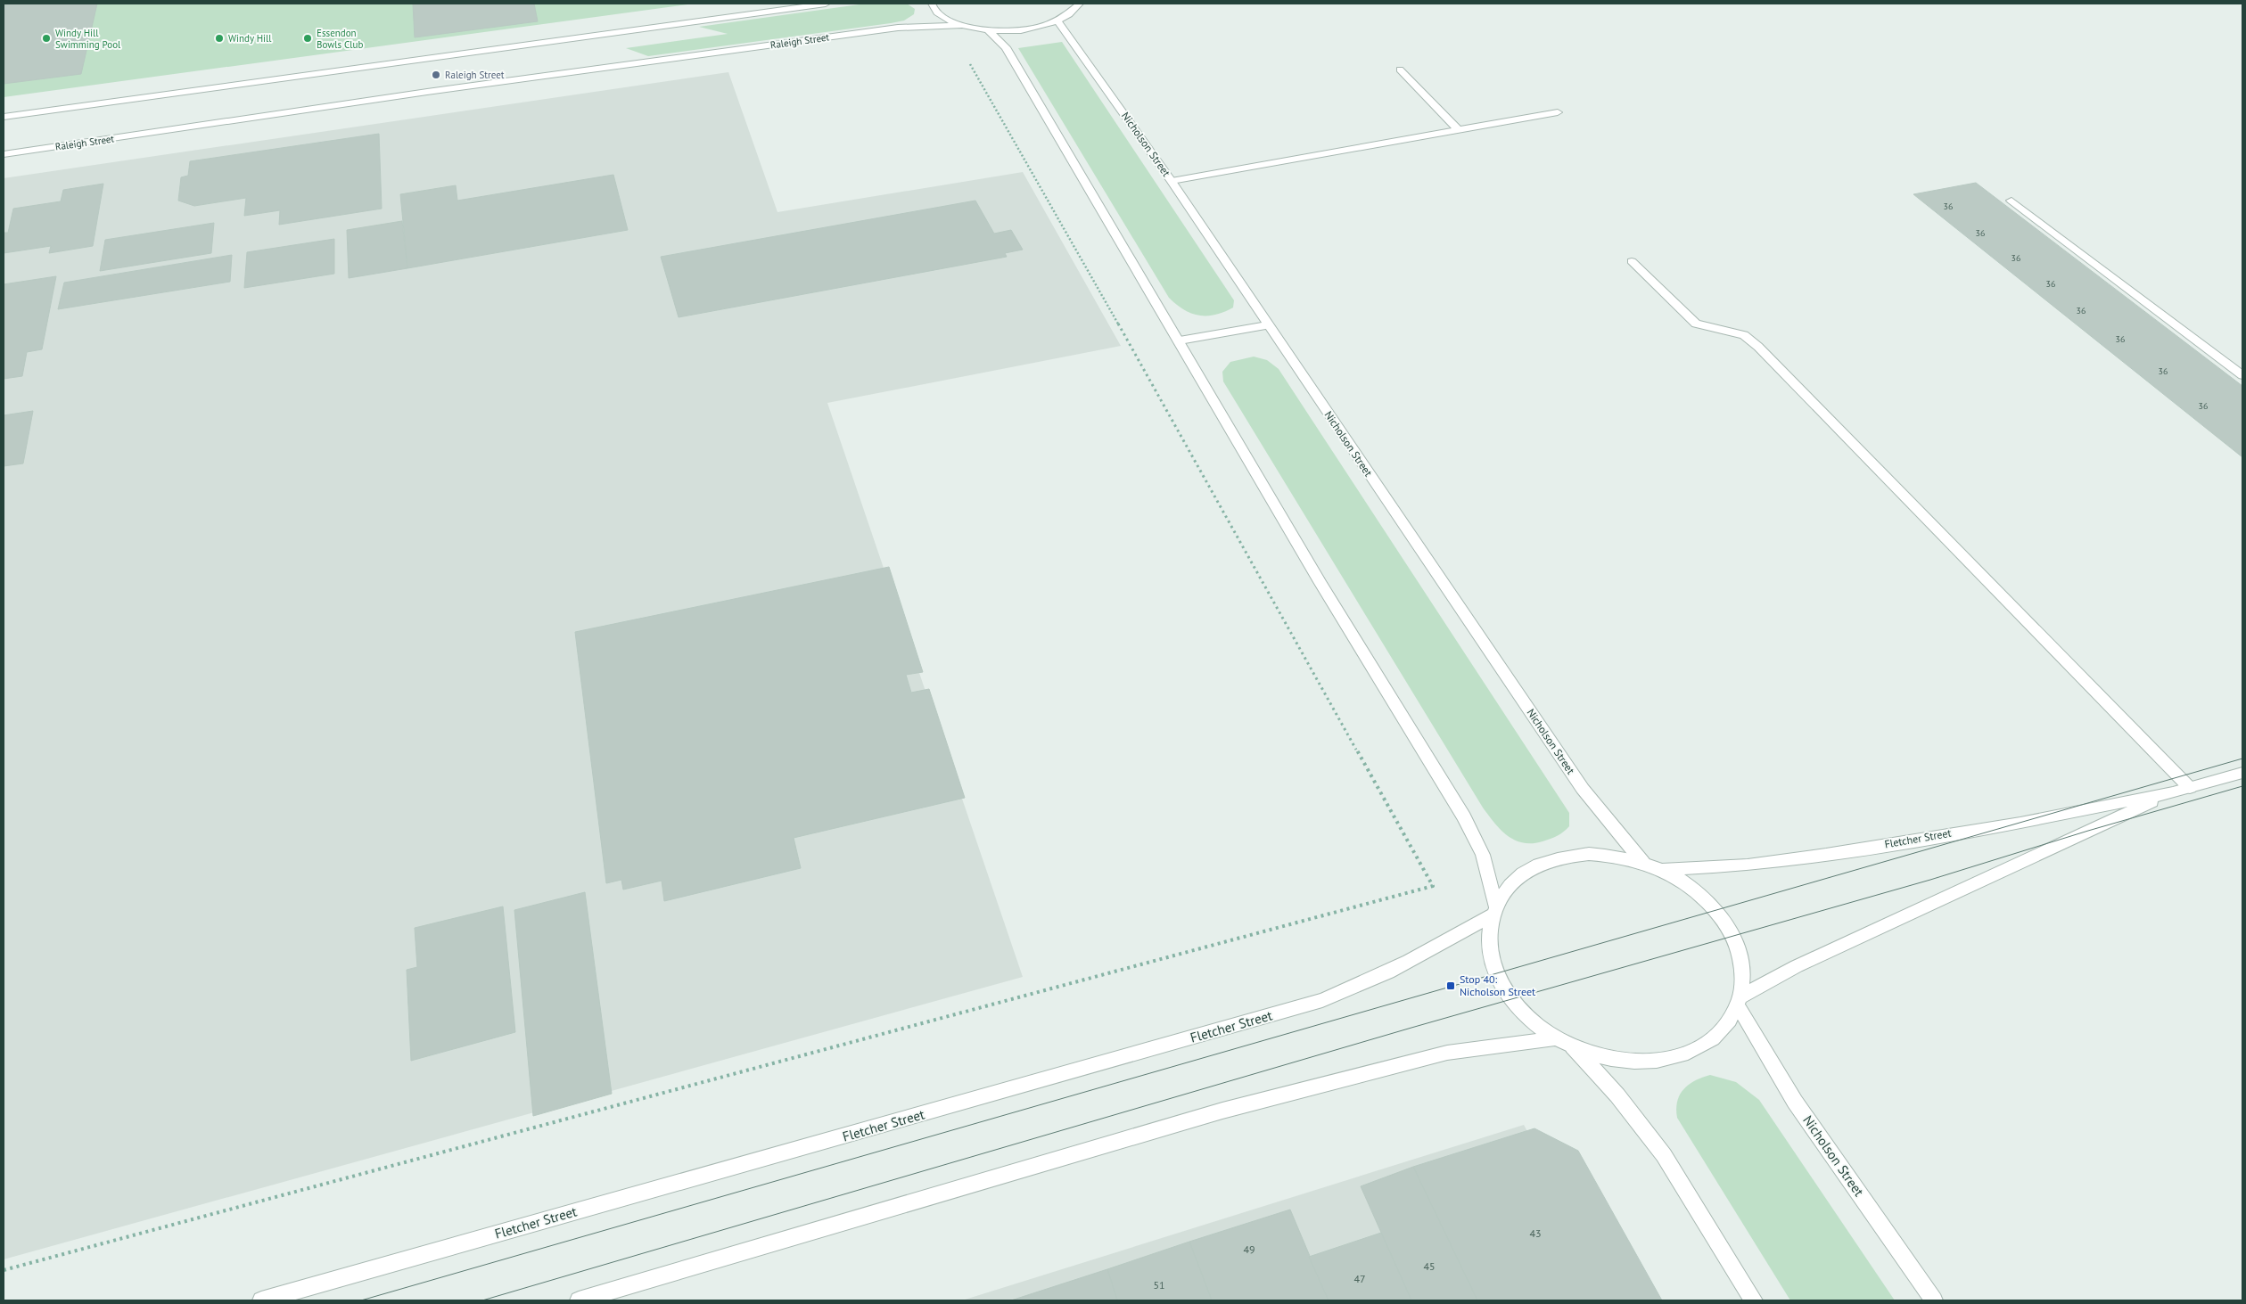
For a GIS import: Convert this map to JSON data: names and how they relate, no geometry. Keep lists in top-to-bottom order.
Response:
{
  "streets": {
    "street": ["Raleigh Street", "Nicholson Street", "Fletcher Street"]
  },
  "crossings": [
    ["Nicholson Street", "Fletcher Street"]
  ],
  "places": {
    "other": [
      "Windy Hill Swimming Pool",
      "Windy Hill",
      "Essendon Bowls Club",
      "Raleigh Street"
    ],
    "transit": ["Stop 40: Nicholson Street"]
  },
  "house_numbers": [
    "36",
    "36",
    "36",
    "36",
    "36",
    "36",
    "36",
    "36",
    "43",
    "49",
    "45",
    "47",
    "51"
  ]
}
